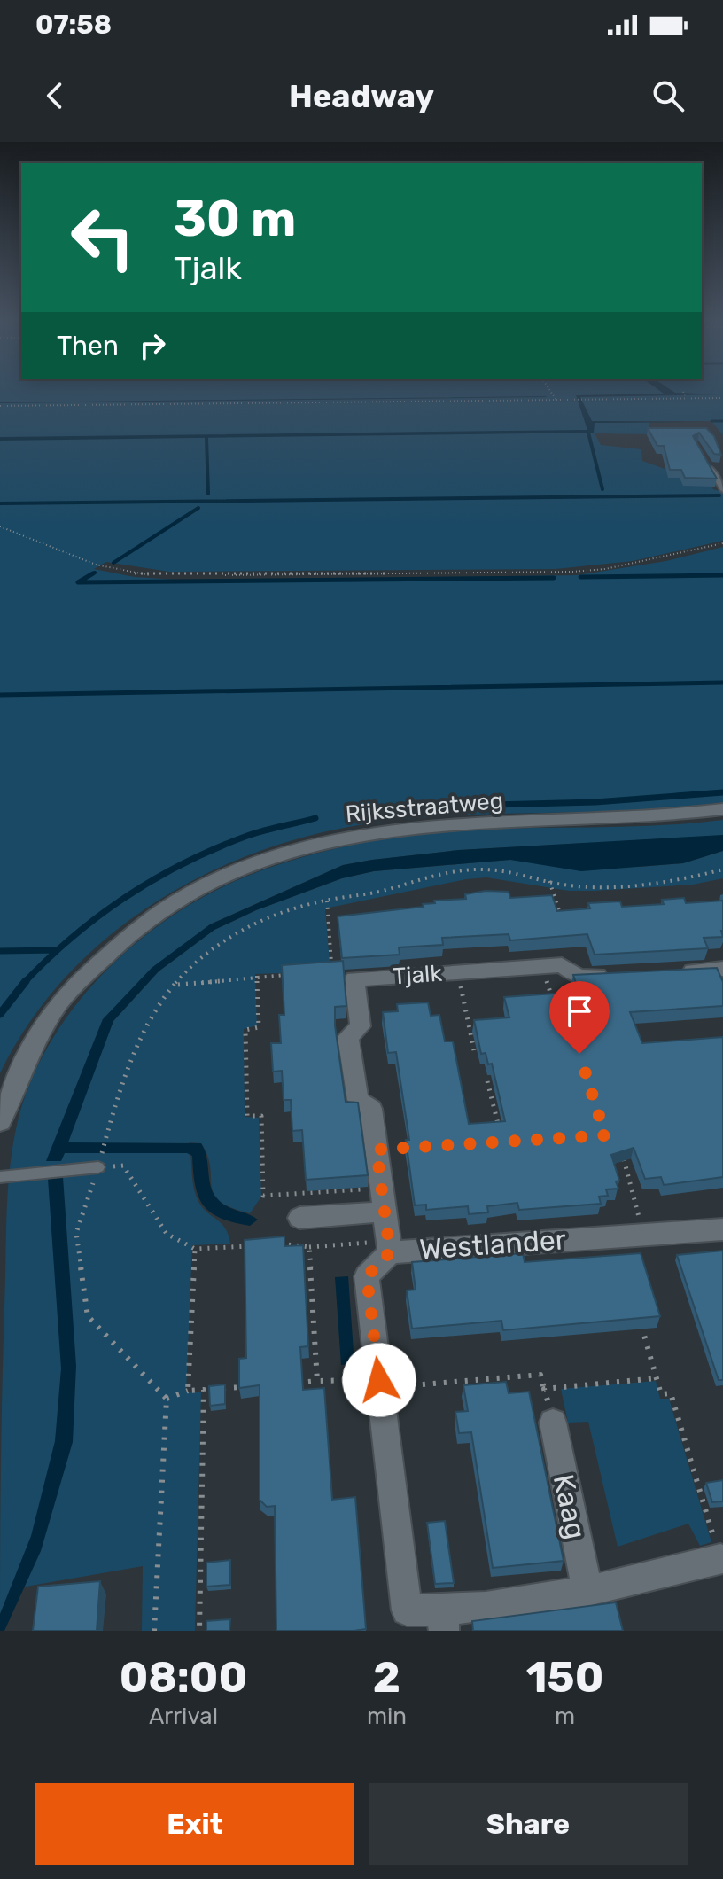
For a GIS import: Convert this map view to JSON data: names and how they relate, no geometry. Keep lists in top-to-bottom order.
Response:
{
  "streets": {
    "street": [
      "Rijksstraatweg",
      "Tjalk",
      "Westlander",
      "Kaag"
    ]
  },
  "page": {
    "status": "07:58",
    "header": "Headway",
    "turn": ["30 m", "Tjalk"],
    "then": "Then",
    "eta": [
      "08:00",
      "Arrival",
      "2",
      "min",
      "150",
      "m"
    ],
    "buttons": ["Exit", "Share"]
  }
}
